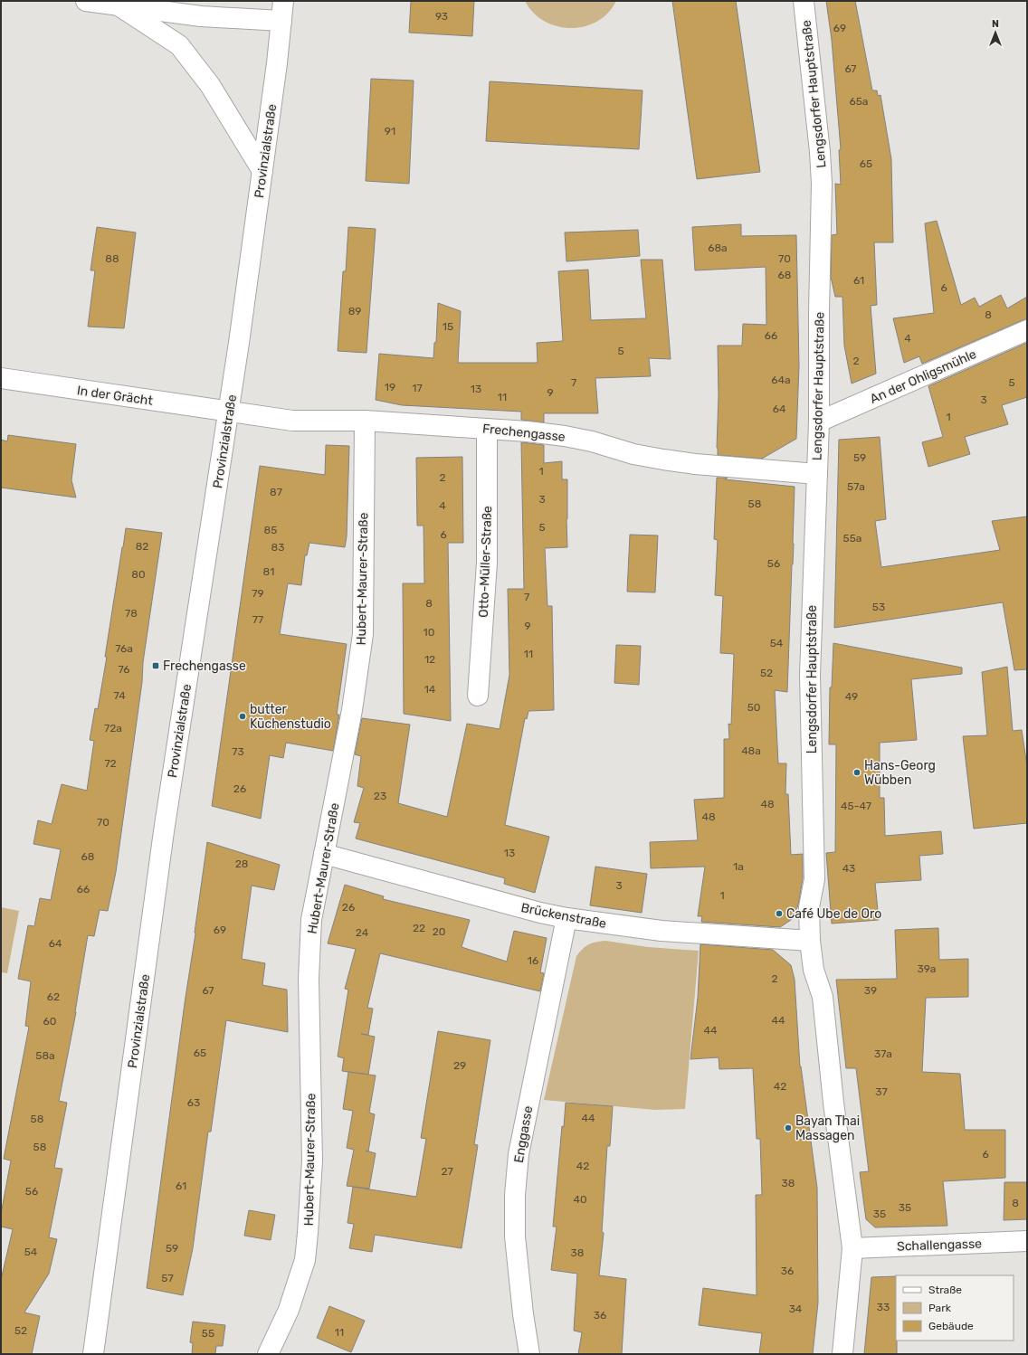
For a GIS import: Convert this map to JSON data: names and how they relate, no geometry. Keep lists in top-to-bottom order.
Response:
{
  "streets": {
    "main road": [
      "Lengsdorfer Hauptstraße",
      "Provinzialstraße",
      "An der Ohligsmühle",
      "In der Grächt",
      "Frechengasse",
      "Otto-Müller-Straße",
      "Hubert-Maurer-Straße",
      "Brückenstraße",
      "Enggasse",
      "Schallengasse"
    ]
  },
  "crossings": [
    ["Lengsdorfer Hauptstraße", "An der Ohligsmühle"],
    ["Lengsdorfer Hauptstraße", "Frechengasse"],
    ["Lengsdorfer Hauptstraße", "Brückenstraße"],
    ["Lengsdorfer Hauptstraße", "Schallengasse"],
    ["Provinzialstraße", "In der Grächt"],
    ["Provinzialstraße", "Frechengasse"],
    ["In der Grächt", "Frechengasse"],
    ["Frechengasse", "Otto-Müller-Straße"],
    ["Frechengasse", "Hubert-Maurer-Straße"],
    ["Hubert-Maurer-Straße", "Brückenstraße"],
    ["Brückenstraße", "Enggasse"]
  ],
  "places": {
    "transit": ["Frechengasse"],
    "other": [
      "butter Küchenstudio",
      "Hans-Georg Wübben",
      "Café Ube de Oro",
      "Bayan Thai Massagen"
    ]
  },
  "house_numbers": [
    "93",
    "69",
    "67",
    "65a",
    "91",
    "65",
    "68a",
    "88",
    "70",
    "68",
    "61",
    "6",
    "89",
    "8",
    "15",
    "66",
    "4",
    "5",
    "2",
    "64a",
    "7",
    "5",
    "19",
    "17",
    "13",
    "9",
    "11",
    "3",
    "64",
    "1",
    "59",
    "1",
    "2",
    "57a",
    "87",
    "3",
    "58",
    "4",
    "5",
    "85",
    "6",
    "55a",
    "82",
    "83",
    "56",
    "81",
    "80",
    "79",
    "7",
    "8",
    "53",
    "78",
    "77",
    "9",
    "10",
    "54",
    "76a",
    "11",
    "12",
    "76",
    "52",
    "14",
    "74",
    "49",
    "50",
    "72a",
    "48a",
    "73",
    "72",
    "26",
    "23",
    "48",
    "45-47",
    "48",
    "70",
    "13",
    "68",
    "28",
    "1a",
    "43",
    "3",
    "66",
    "1",
    "26",
    "22",
    "69",
    "20",
    "24",
    "64",
    "16",
    "39a",
    "2",
    "67",
    "39",
    "62",
    "44",
    "60",
    "44",
    "65",
    "37a",
    "58a",
    "29",
    "42",
    "37",
    "63",
    "44",
    "58",
    "58",
    "6",
    "42",
    "27",
    "38",
    "61",
    "56",
    "40",
    "8",
    "35",
    "35",
    "59",
    "54",
    "38",
    "36",
    "57",
    "33",
    "34",
    "36",
    "52",
    "11",
    "55"
  ],
  "legend": ["Straße", "Park", "Gebäude"],
  "north": "top"
}
